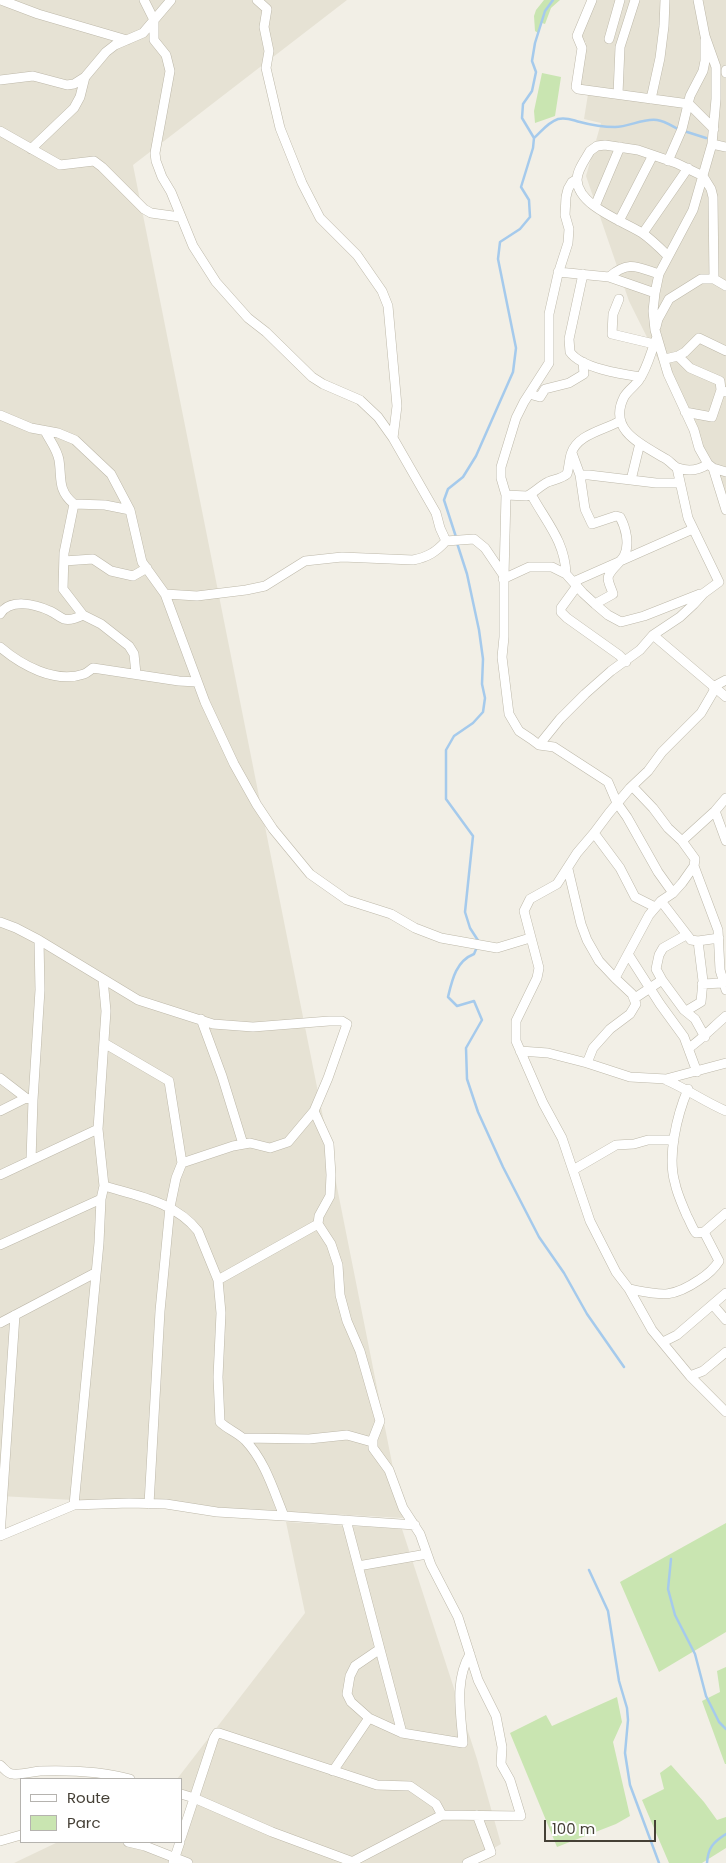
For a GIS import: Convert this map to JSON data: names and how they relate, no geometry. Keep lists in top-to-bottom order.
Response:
{
  "legend": ["Route", "Parc"],
  "scale_bar": "100 m"
}
